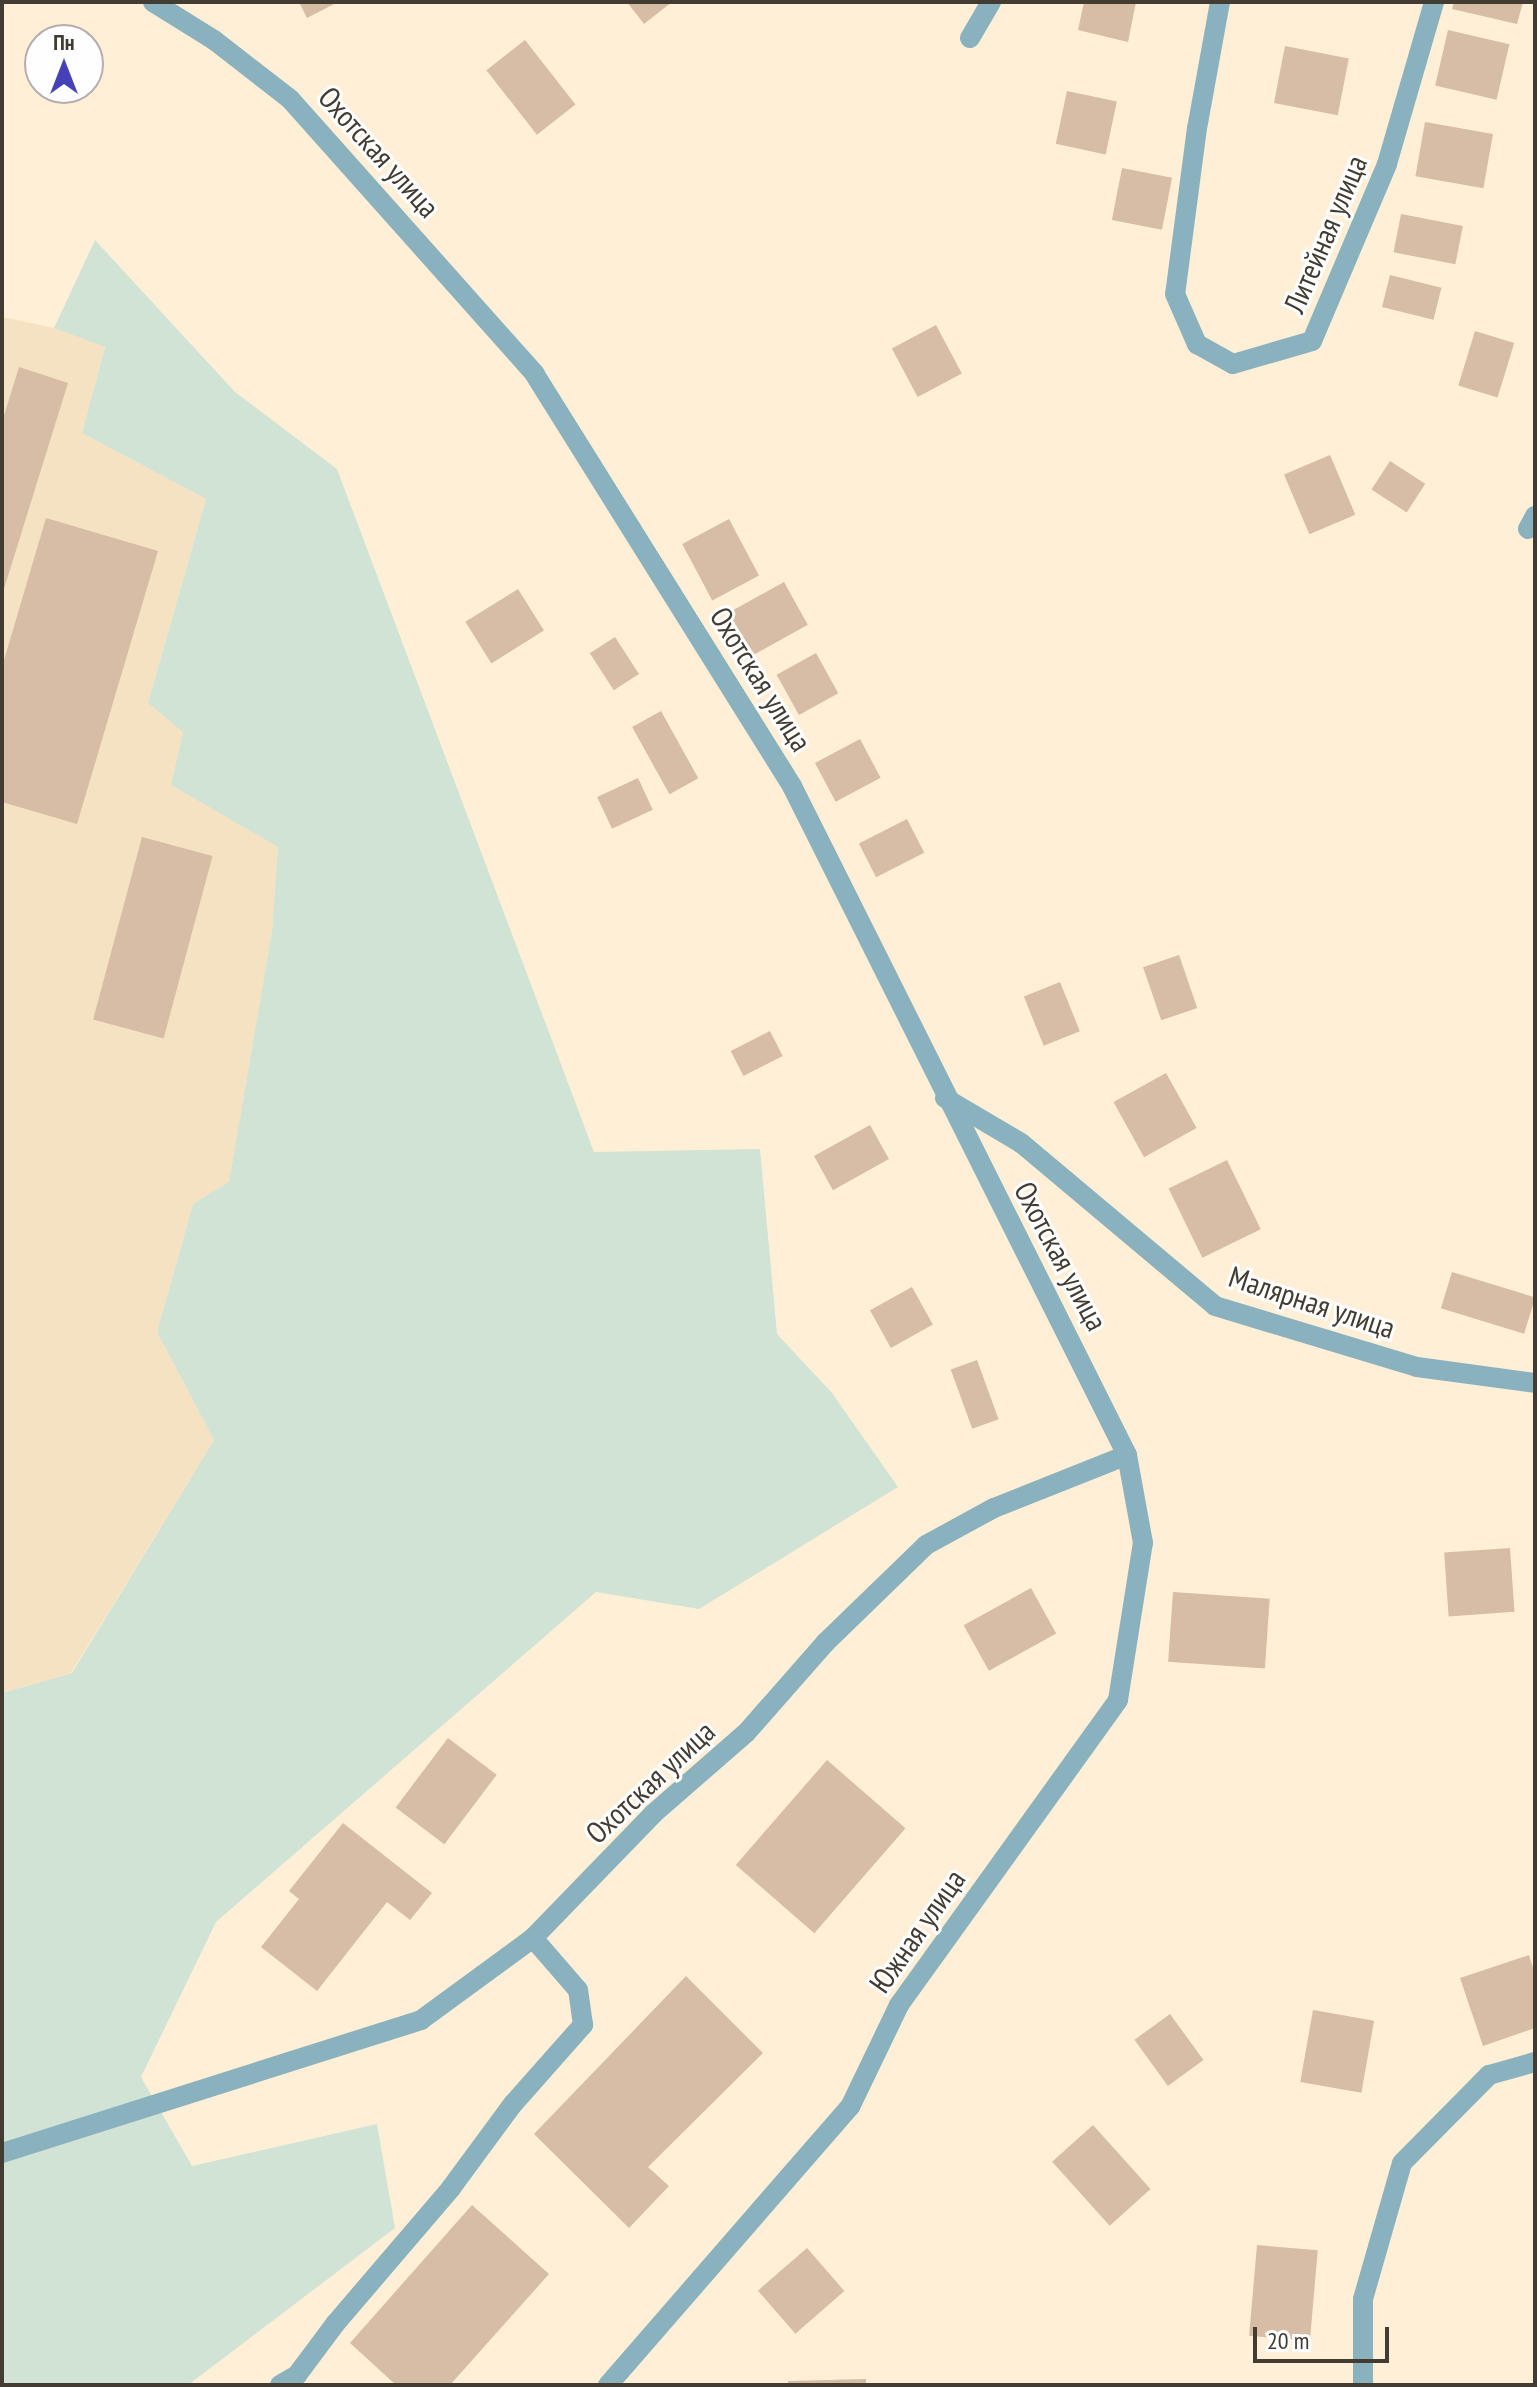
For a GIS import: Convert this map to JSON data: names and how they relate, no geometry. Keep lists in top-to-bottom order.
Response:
{
  "streets": {
    "street": [
      "Охотская улица",
      "Литейная улица",
      "Малярная улица",
      "Южная улица"
    ]
  },
  "crossings": [
    ["Охотская улица", "Малярная улица"],
    ["Охотская улица", "Южная улица"]
  ],
  "scale_bar": "20 m",
  "north": "top"
}
